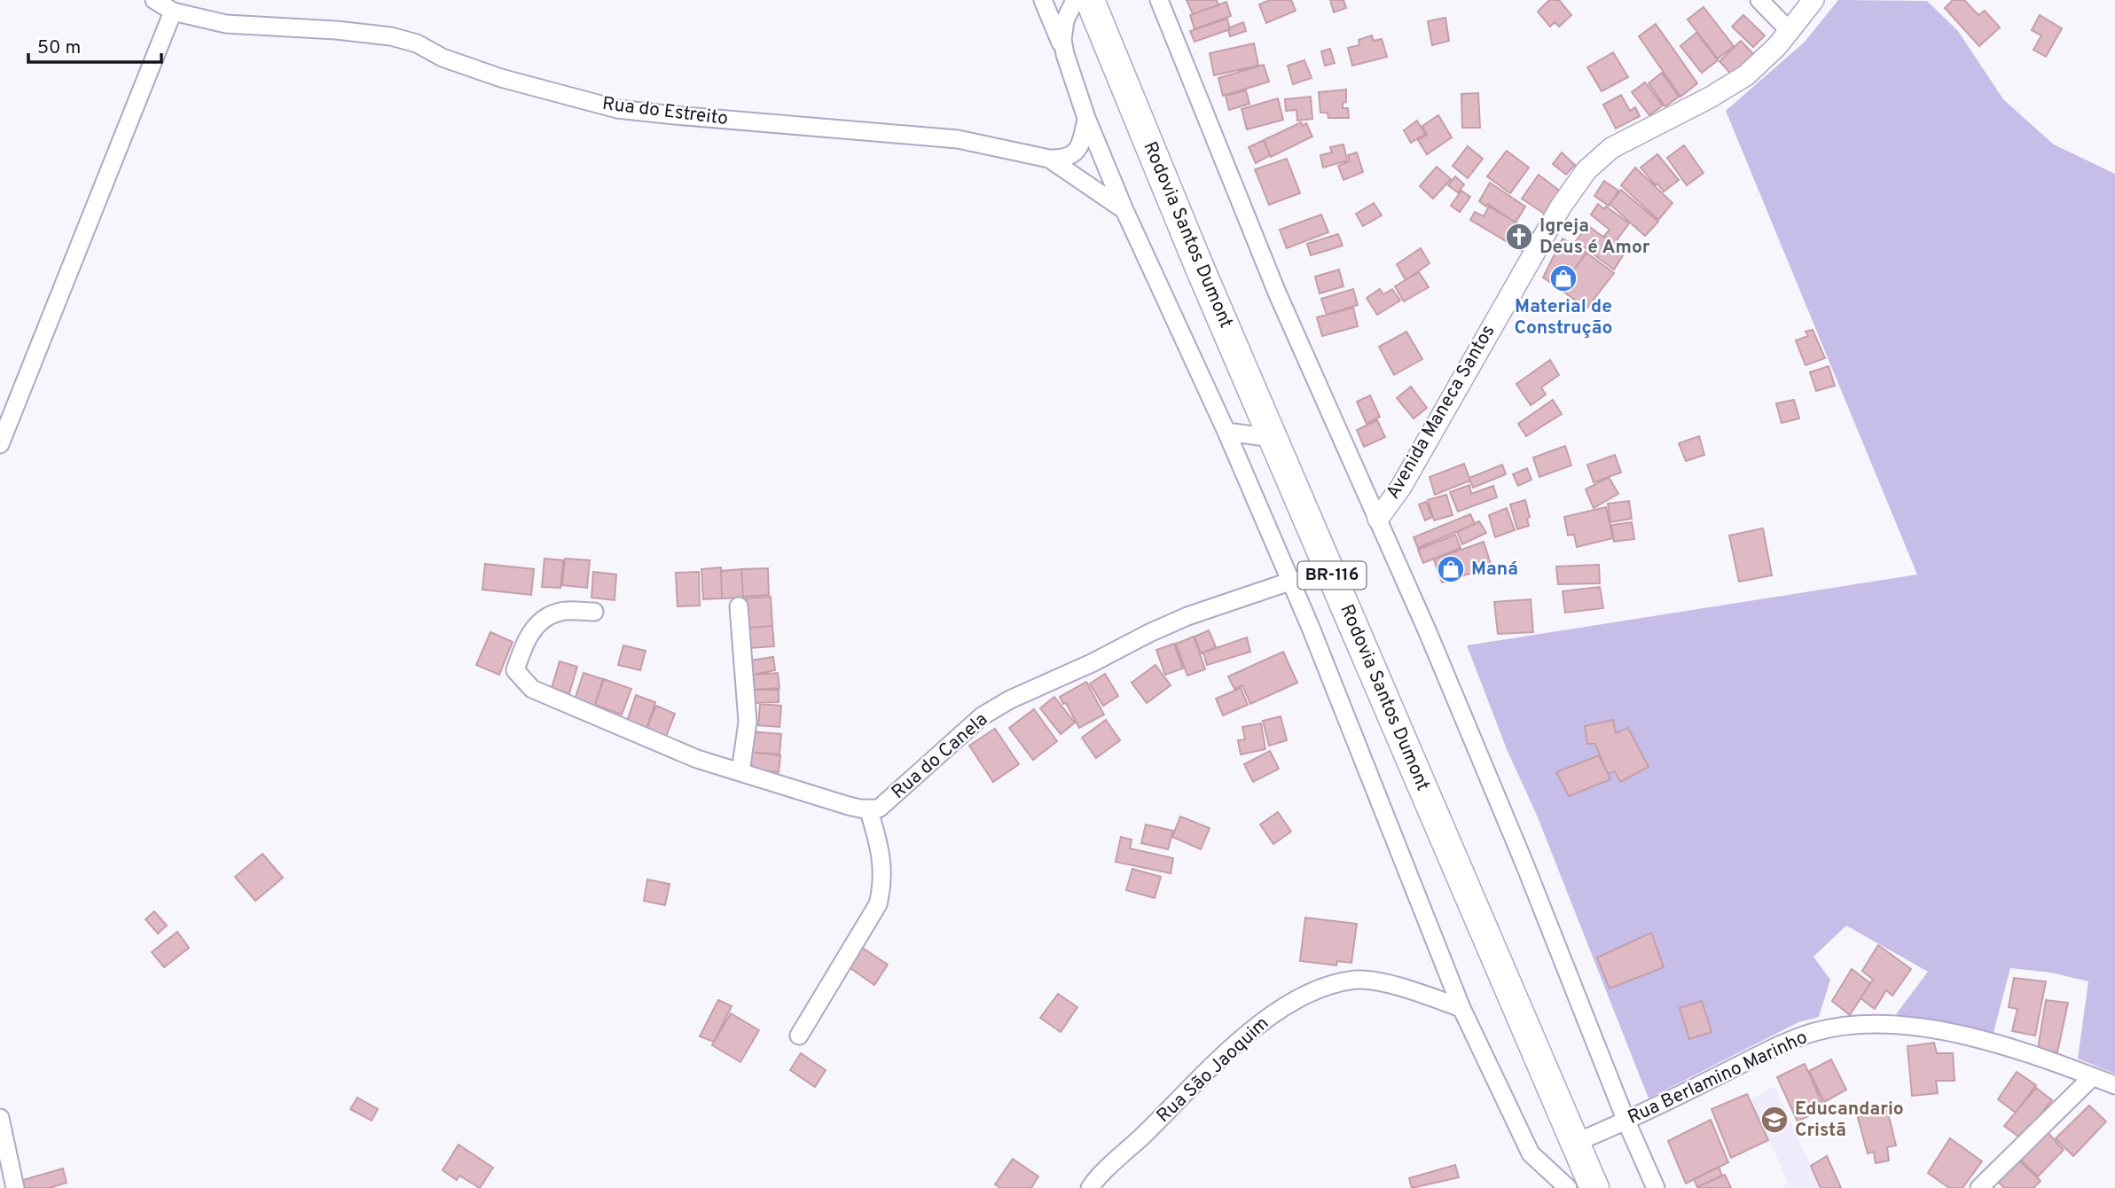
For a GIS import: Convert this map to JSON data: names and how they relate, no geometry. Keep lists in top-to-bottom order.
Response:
{
  "streets": {
    "highway": ["Rodovia Santos Dumont", "BR-116"],
    "street": [
      "Rua do Estreito",
      "Avenida Maneca Santos",
      "Rua do Canela",
      "Rua São Jaoquim",
      "Rua Berlamino Marinho"
    ]
  },
  "crossings": [
    ["Rodovia Santos Dumont", "Rua do Canela"],
    ["Rodovia Santos Dumont", "Rua Berlamino Marinho"]
  ],
  "places": {
    "church": ["Igreja Deus é Amor"],
    "shop": ["Material de Construção", "Maná"],
    "school or university": ["Educandario Cristã"]
  },
  "scale_bar": "50 m"
}
